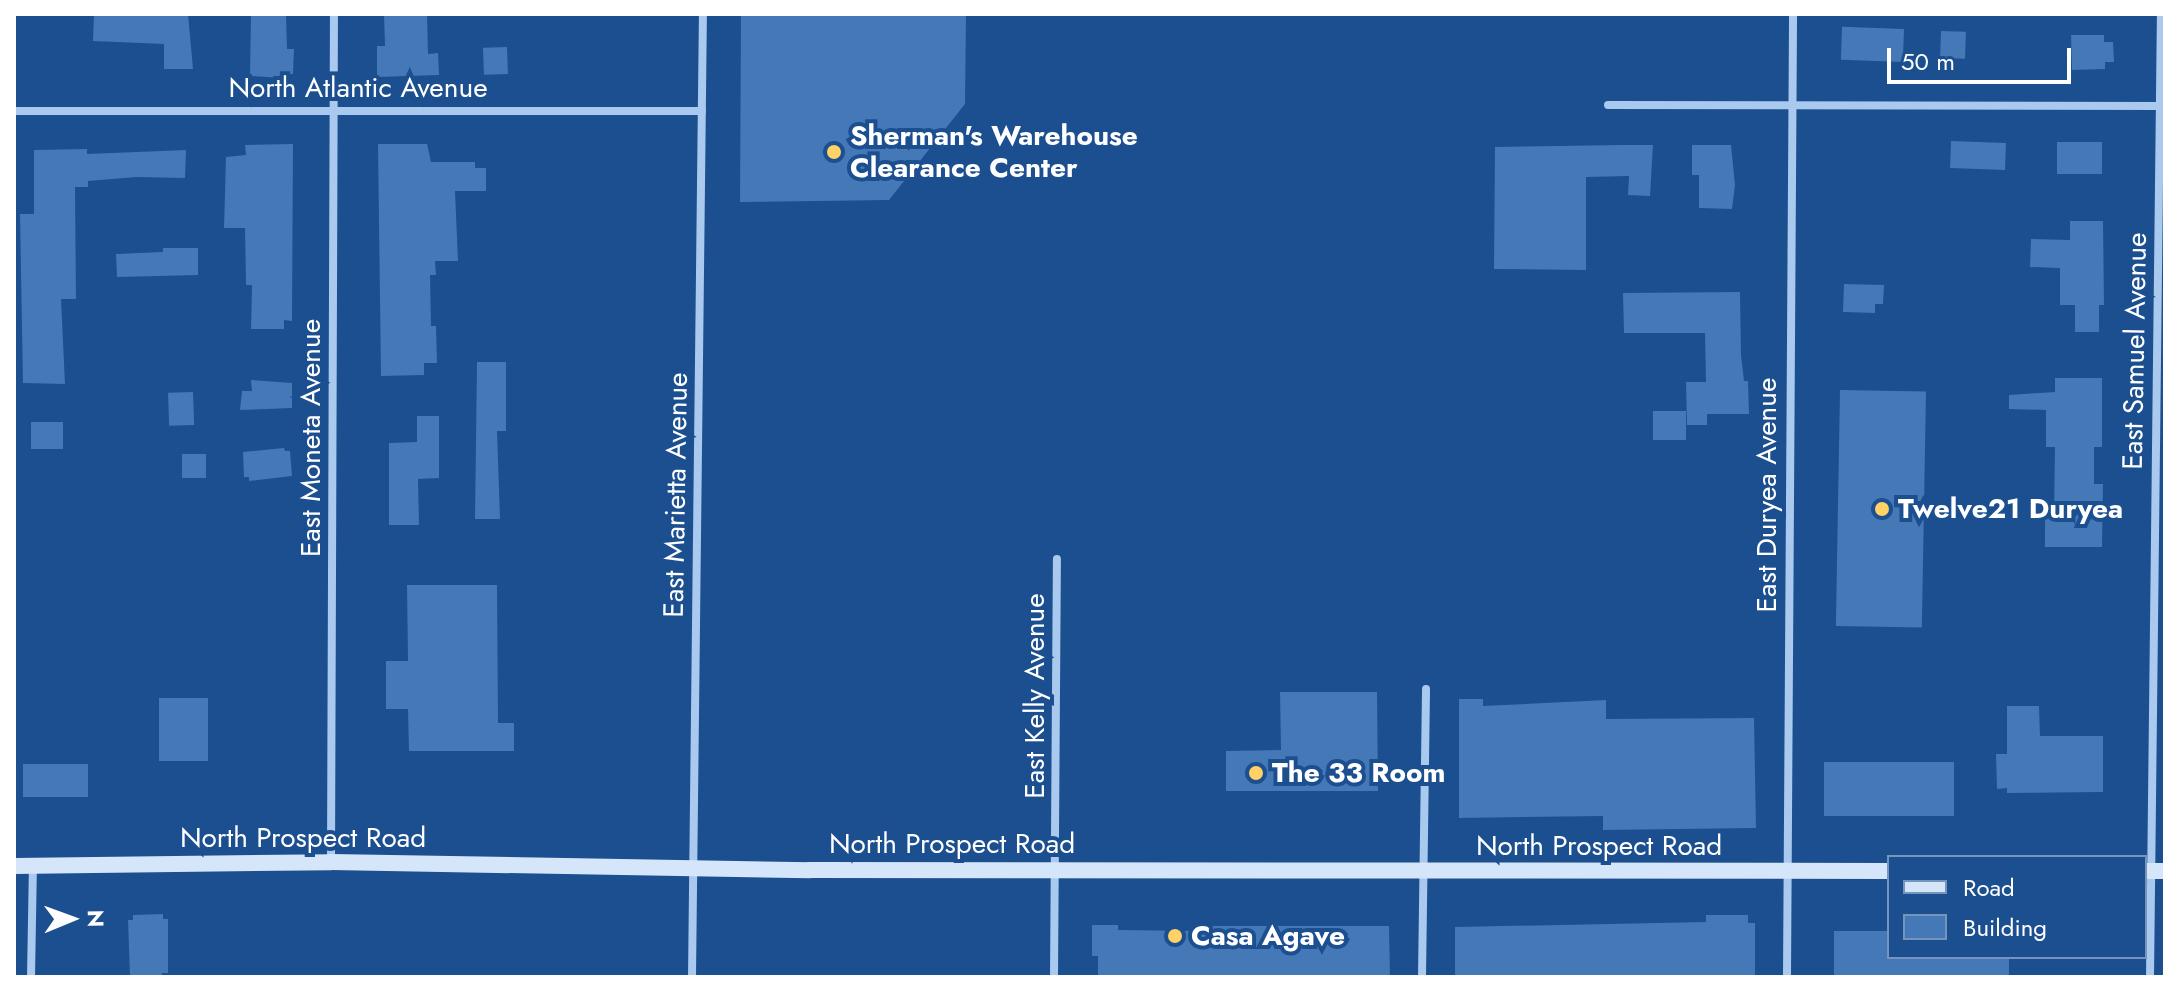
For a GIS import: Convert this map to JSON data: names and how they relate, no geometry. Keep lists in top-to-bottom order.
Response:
{
  "streets": {
    "main road": ["North Prospect Road"],
    "street": [
      "North Atlantic Avenue",
      "East Samuel Avenue",
      "East Moneta Avenue",
      "East Marietta Avenue",
      "East Duryea Avenue",
      "East Kelly Avenue"
    ]
  },
  "crossings": [
    ["North Atlantic Avenue", "East Moneta Avenue"],
    ["North Atlantic Avenue", "East Marietta Avenue"],
    ["East Moneta Avenue", "North Prospect Road"],
    ["East Marietta Avenue", "North Prospect Road"],
    ["East Duryea Avenue", "North Prospect Road"],
    ["East Kelly Avenue", "North Prospect Road"]
  ],
  "places": [
    "Sherman's Warehouse Clearance Center",
    "Twelve21 Duryea",
    "The 33 Room",
    "Casa Agave"
  ],
  "legend": ["Road", "Building"],
  "scale_bar": "50 m",
  "north": "right"
}
